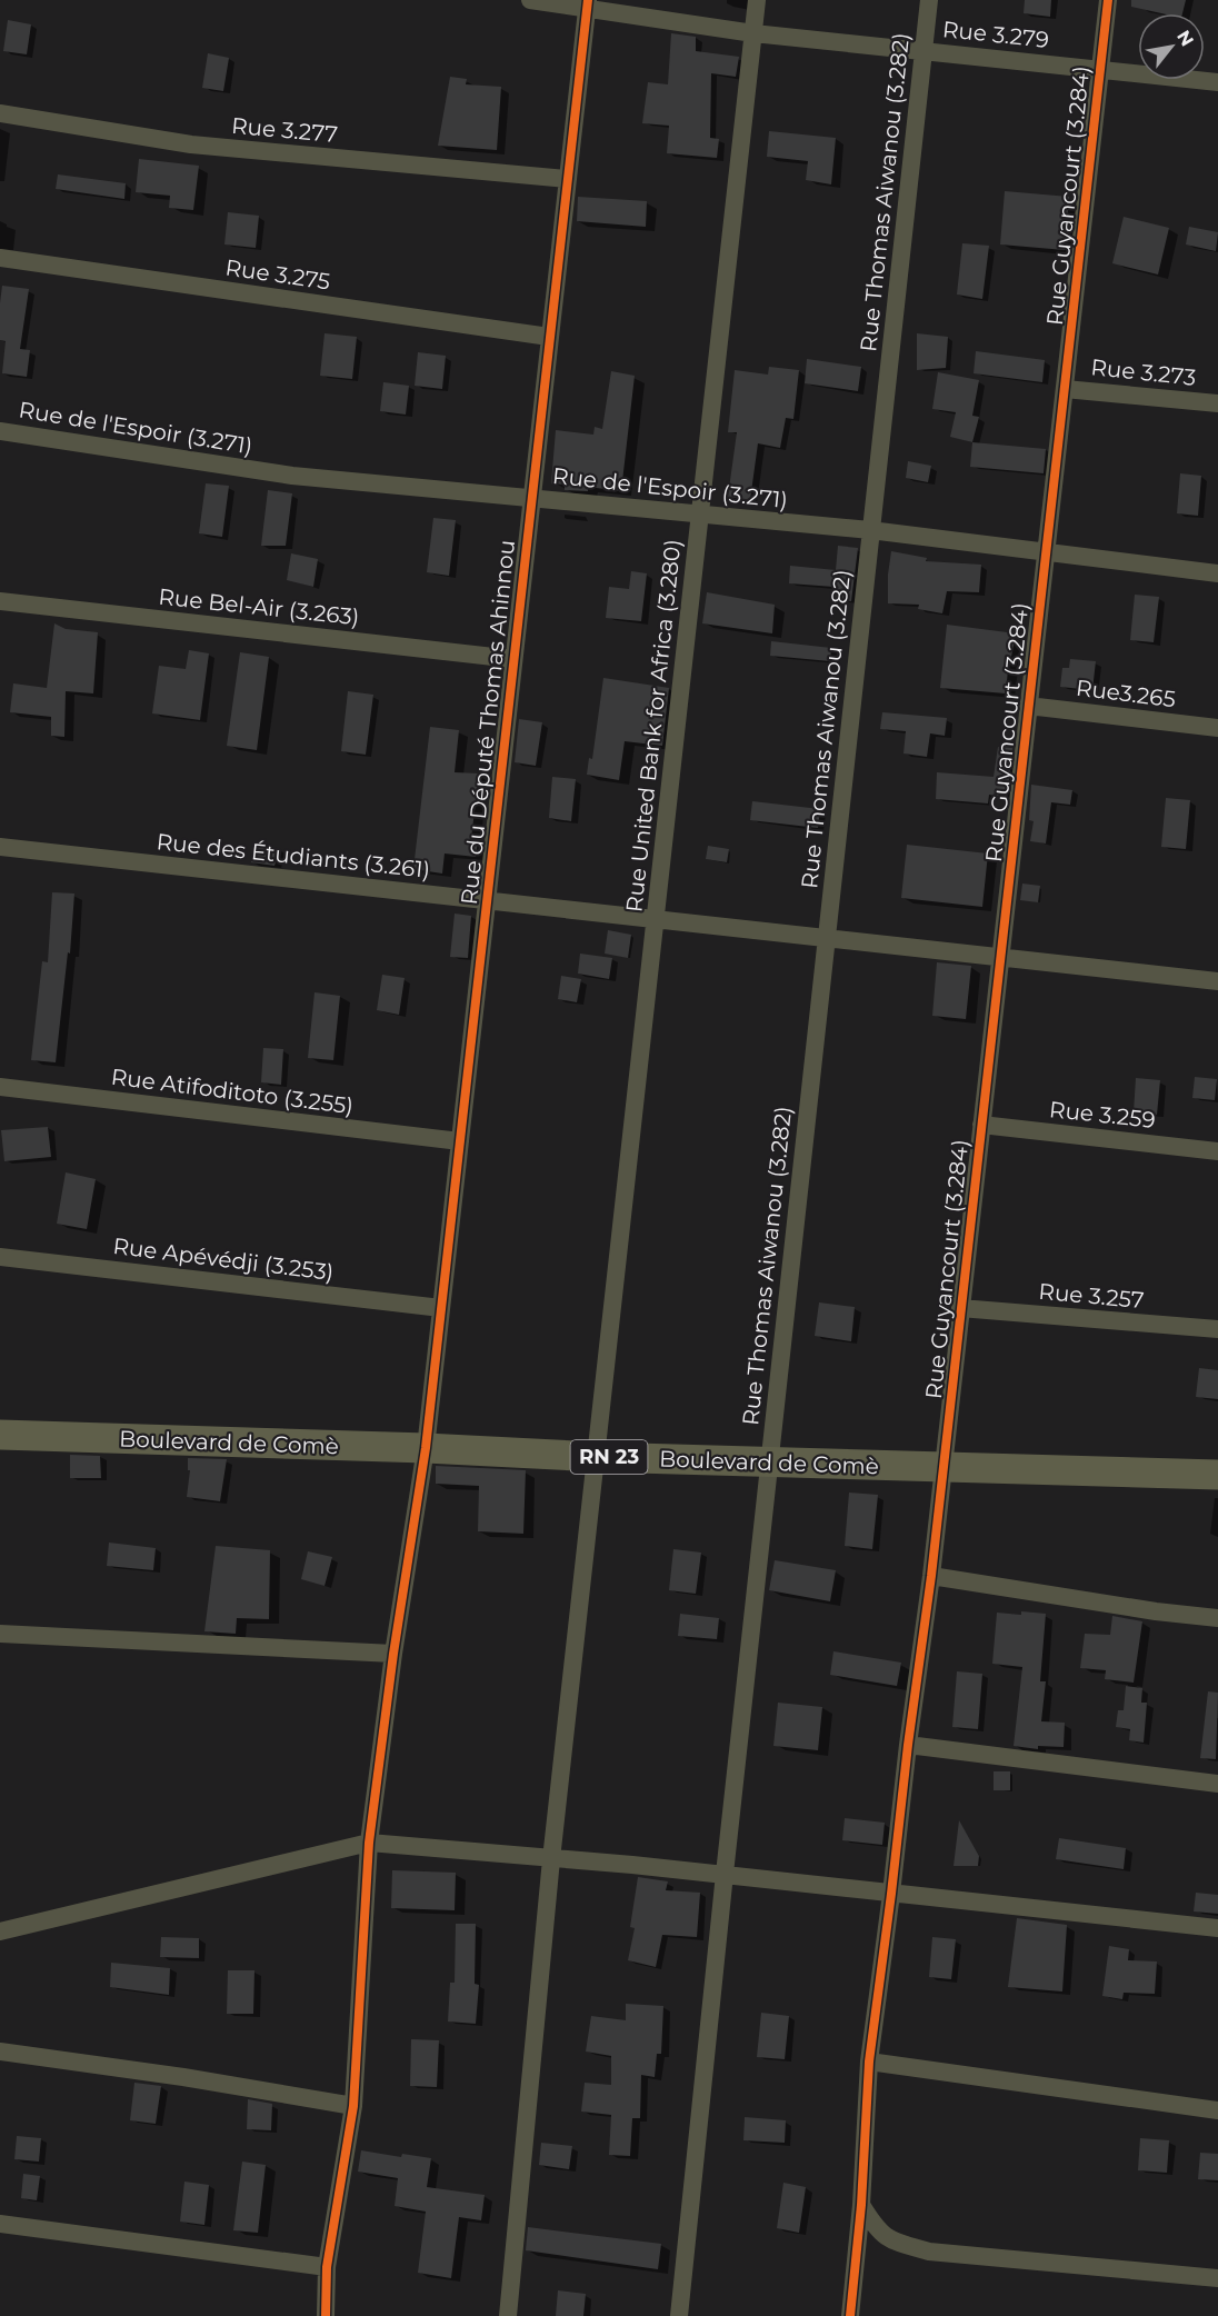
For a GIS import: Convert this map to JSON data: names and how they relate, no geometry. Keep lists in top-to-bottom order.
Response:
{
  "streets": {
    "main road": ["Boulevard de Comè", "RN 23"],
    "street": [
      "Rue 3.279",
      "Rue 3.277",
      "Rue Thomas Aiwanou (3.282)",
      "Rue Guyancourt (3.284)",
      "Rue 3.275",
      "Rue 3.273",
      "Rue de l'Espoir (3.271)",
      "Rue Bel-Air (3.263)",
      "Rue3.265",
      "Rue du Député Thomas Ahinnou",
      "Rue United Bank for Africa (3.280)",
      "Rue des Étudiants (3.261)",
      "Rue Atifoditoto (3.255)",
      "Rue 3.259",
      "Rue Apévédji (3.253)",
      "Rue 3.257"
    ]
  },
  "crossings": [
    ["Rue 3.279", "Rue Thomas Aiwanou (3.282)"],
    ["Rue 3.279", "Rue Guyancourt (3.284)"],
    ["Rue 3.279", "Rue du Député Thomas Ahinnou"],
    ["Rue 3.279", "Rue United Bank for Africa (3.280)"],
    ["Rue 3.277", "Rue du Député Thomas Ahinnou"],
    ["Rue Thomas Aiwanou (3.282)", "Rue de l'Espoir (3.271)"],
    ["Rue Thomas Aiwanou (3.282)", "Rue des Étudiants (3.261)"],
    ["Rue Thomas Aiwanou (3.282)", "Boulevard de Comè"],
    ["Rue Guyancourt (3.284)", "Rue 3.273"],
    ["Rue Guyancourt (3.284)", "Rue de l'Espoir (3.271)"],
    ["Rue Guyancourt (3.284)", "Rue3.265"],
    ["Rue Guyancourt (3.284)", "Rue des Étudiants (3.261)"],
    ["Rue Guyancourt (3.284)", "Rue 3.259"],
    ["Rue Guyancourt (3.284)", "Rue 3.257"],
    ["Rue Guyancourt (3.284)", "Boulevard de Comè"],
    ["Rue 3.275", "Rue du Député Thomas Ahinnou"],
    ["Rue de l'Espoir (3.271)", "Rue du Député Thomas Ahinnou"],
    ["Rue de l'Espoir (3.271)", "Rue United Bank for Africa (3.280)"],
    ["Rue Bel-Air (3.263)", "Rue du Député Thomas Ahinnou"],
    ["Rue du Député Thomas Ahinnou", "Rue des Étudiants (3.261)"],
    ["Rue du Député Thomas Ahinnou", "Rue Atifoditoto (3.255)"],
    ["Rue du Député Thomas Ahinnou", "Rue Apévédji (3.253)"],
    ["Rue du Député Thomas Ahinnou", "Boulevard de Comè"],
    ["Rue United Bank for Africa (3.280)", "Rue des Étudiants (3.261)"],
    ["Rue United Bank for Africa (3.280)", "Boulevard de Comè"]
  ],
  "north": "top right"
}
